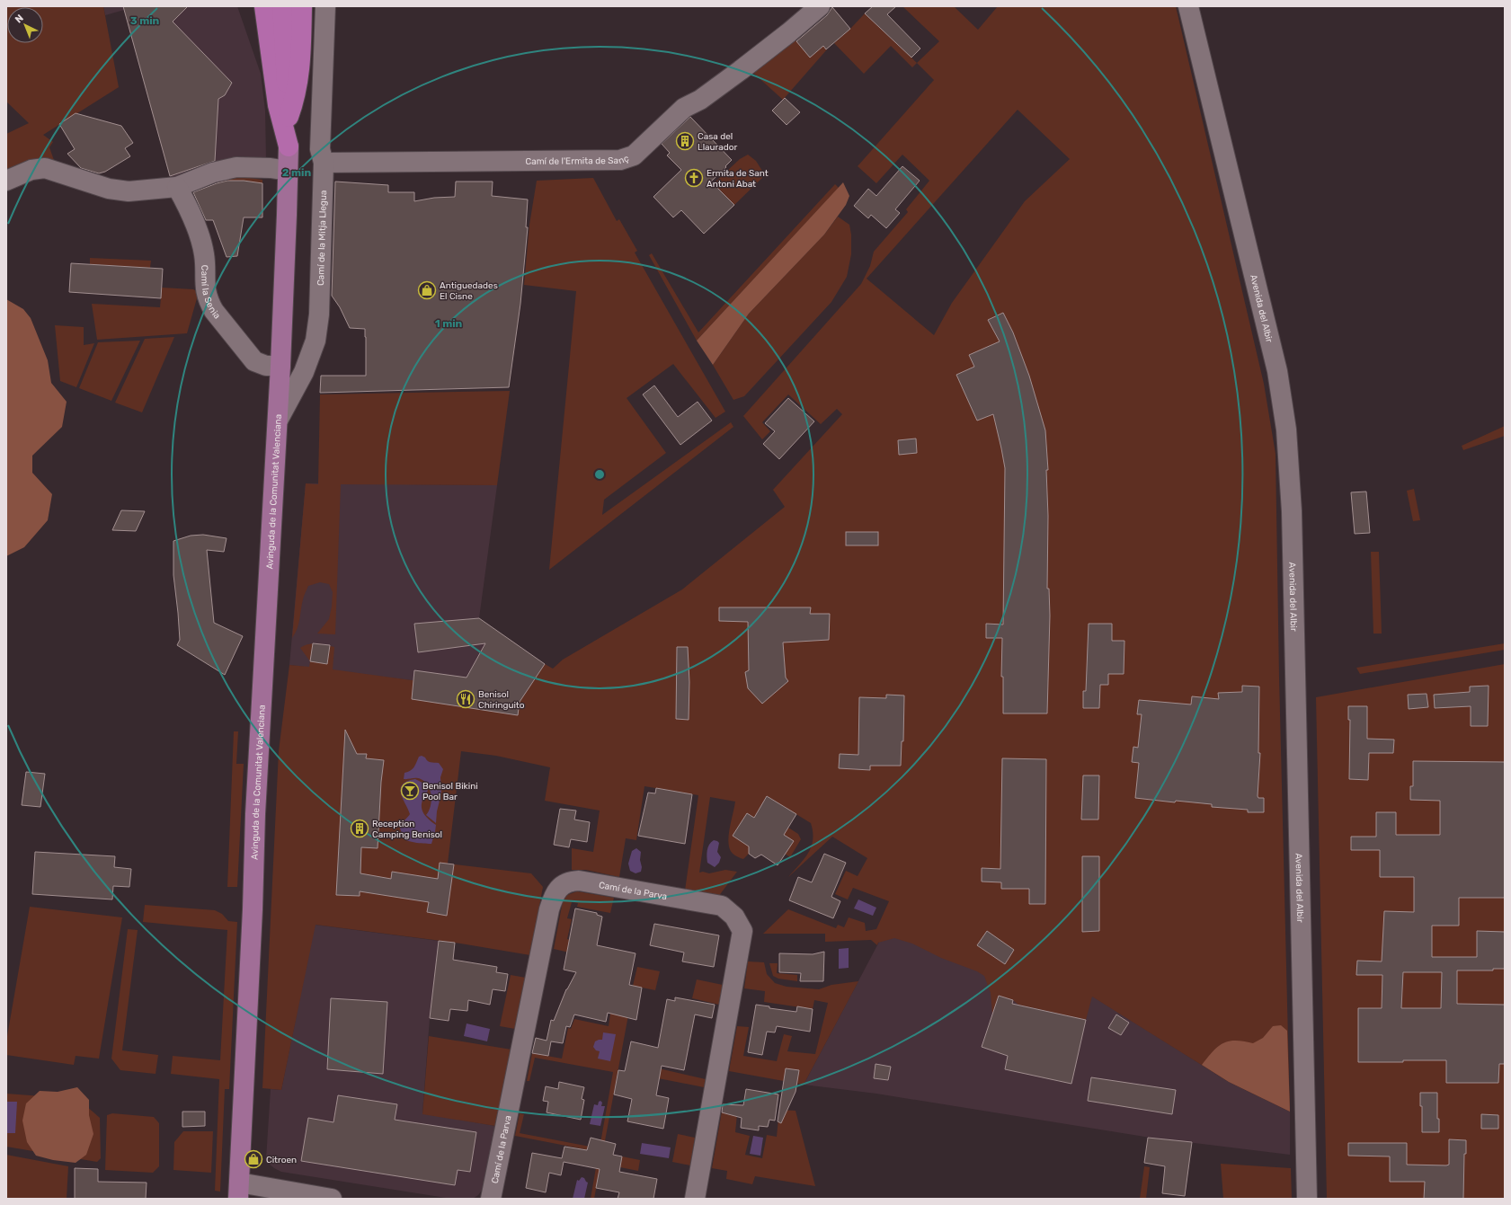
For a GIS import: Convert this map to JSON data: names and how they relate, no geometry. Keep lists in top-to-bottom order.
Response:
{
  "streets": {
    "main road": ["Avinguda de la Comunitat Valenciana"],
    "street": [
      "Camí de l'Ermita de Sanç",
      "Camí de la Mitja Llegua",
      "Camí la Senia",
      "Avenida del Albir",
      "Camí de la Parva"
    ]
  },
  "crossings": [
    ["Camí de l'Ermita de Sanç", "Camí de la Mitja Llegua"],
    ["Camí de la Mitja Llegua", "Avinguda de la Comunitat Valenciana"],
    ["Camí la Senia", "Avinguda de la Comunitat Valenciana"]
  ],
  "places": {
    "building": ["Casa del Llaurador", "Reception Camping Benisol"],
    "church": ["Ermita de Sant Antoni Abat"],
    "shop": ["Antiguedades El Cisne", "Citroen"],
    "restaurant": ["Benisol Chiringuito"],
    "bar": ["Benisol Bikini Pool Bar"]
  },
  "north": "top left",
  "rings": ["3 min", "2 min", "1 min"]
}
